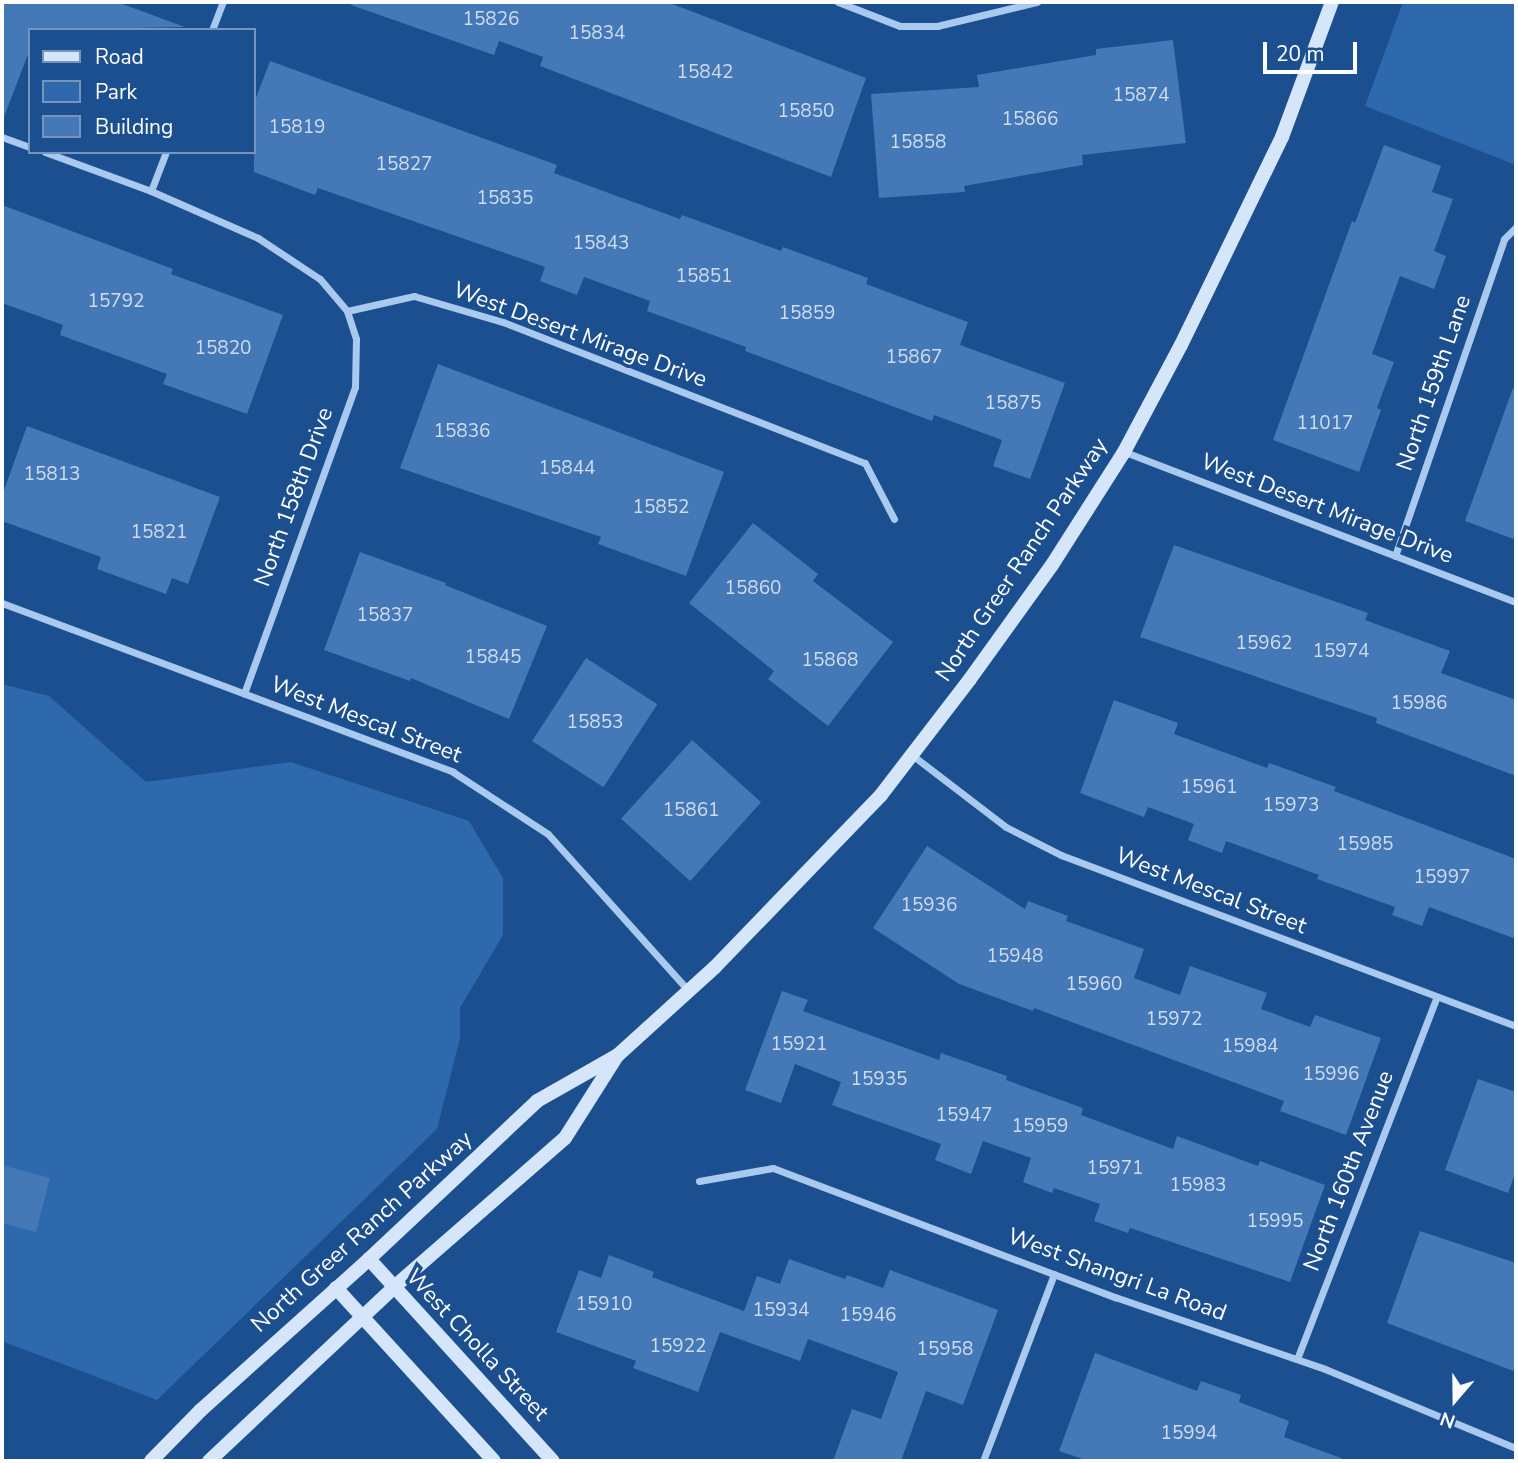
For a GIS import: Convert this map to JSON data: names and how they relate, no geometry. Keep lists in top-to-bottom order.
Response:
{
  "streets": {
    "street": [
      "West Desert Mirage Drive",
      "North 159th Lane",
      "North 158th Drive",
      "North Greer Ranch Parkway",
      "West Mescal Street",
      "North 160th Avenue",
      "West Shangri La Road",
      "West Cholla Street"
    ]
  },
  "crossings": [
    ["West Desert Mirage Drive", "North 159th Lane"],
    ["West Desert Mirage Drive", "North 158th Drive"],
    ["West Desert Mirage Drive", "North Greer Ranch Parkway"],
    ["North 158th Drive", "West Mescal Street"],
    ["North Greer Ranch Parkway", "West Mescal Street"],
    ["North Greer Ranch Parkway", "West Cholla Street"],
    ["West Mescal Street", "North 160th Avenue"],
    ["North 160th Avenue", "West Shangri La Road"]
  ],
  "house_numbers": [
    "15826",
    "15834",
    "15842",
    "15874",
    "15850",
    "15866",
    "15819",
    "15858",
    "15827",
    "15835",
    "15843",
    "15851",
    "15792",
    "15859",
    "15820",
    "15867",
    "15875",
    "11017",
    "15836",
    "15844",
    "15813",
    "15852",
    "15821",
    "15860",
    "15837",
    "15962",
    "15974",
    "15845",
    "15868",
    "15986",
    "15853",
    "15961",
    "15973",
    "15861",
    "15985",
    "15997",
    "15936",
    "15948",
    "15960",
    "15972",
    "15921",
    "15984",
    "15996",
    "15935",
    "15947",
    "15959",
    "15971",
    "15983",
    "15995",
    "15910",
    "15934",
    "15946",
    "15922",
    "15958",
    "15994"
  ],
  "legend": ["Road", "Park", "Building"],
  "scale_bar": "20 m",
  "north": "bottom"
}
